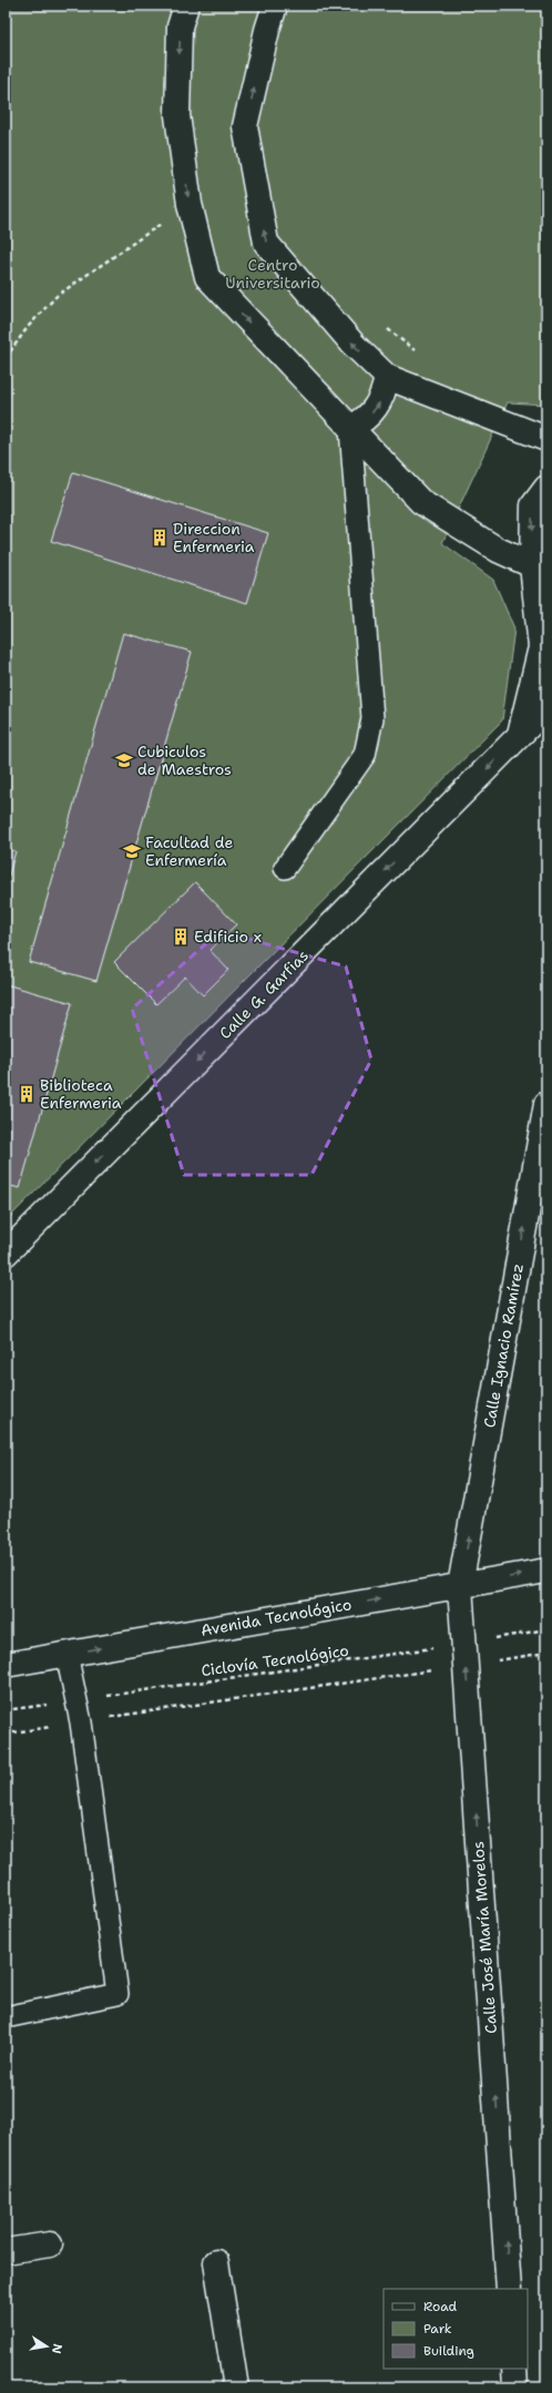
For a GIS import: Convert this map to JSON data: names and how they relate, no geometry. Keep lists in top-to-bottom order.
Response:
{
  "streets": {
    "street": [
      "Calle G. Garfias",
      "Calle Ignacio Ramírez",
      "Avenida Tecnológico",
      "Calle José María Morelos"
    ],
    "path": ["Ciclovía Tecnológico"]
  },
  "crossings": [
    ["Calle Ignacio Ramírez", "Avenida Tecnológico"],
    ["Calle Ignacio Ramírez", "Calle José María Morelos"],
    ["Avenida Tecnológico", "Calle José María Morelos"],
    ["Ciclovía Tecnológico", "Calle José María Morelos"]
  ],
  "one_way": [
    "Calle G. Garfias",
    "Calle Ignacio Ramírez",
    "Avenida Tecnológico",
    "Calle José María Morelos"
  ],
  "parks": ["Centro Universitario"],
  "places": {
    "building": ["Direccion Enfermeria", "Edificio x", "Biblioteca Enfermeria"],
    "school or university": ["Cubiculos de Maestros", "Facultad de Enfermería"]
  },
  "legend": ["Road", "Park", "Building"],
  "north": "right"
}
